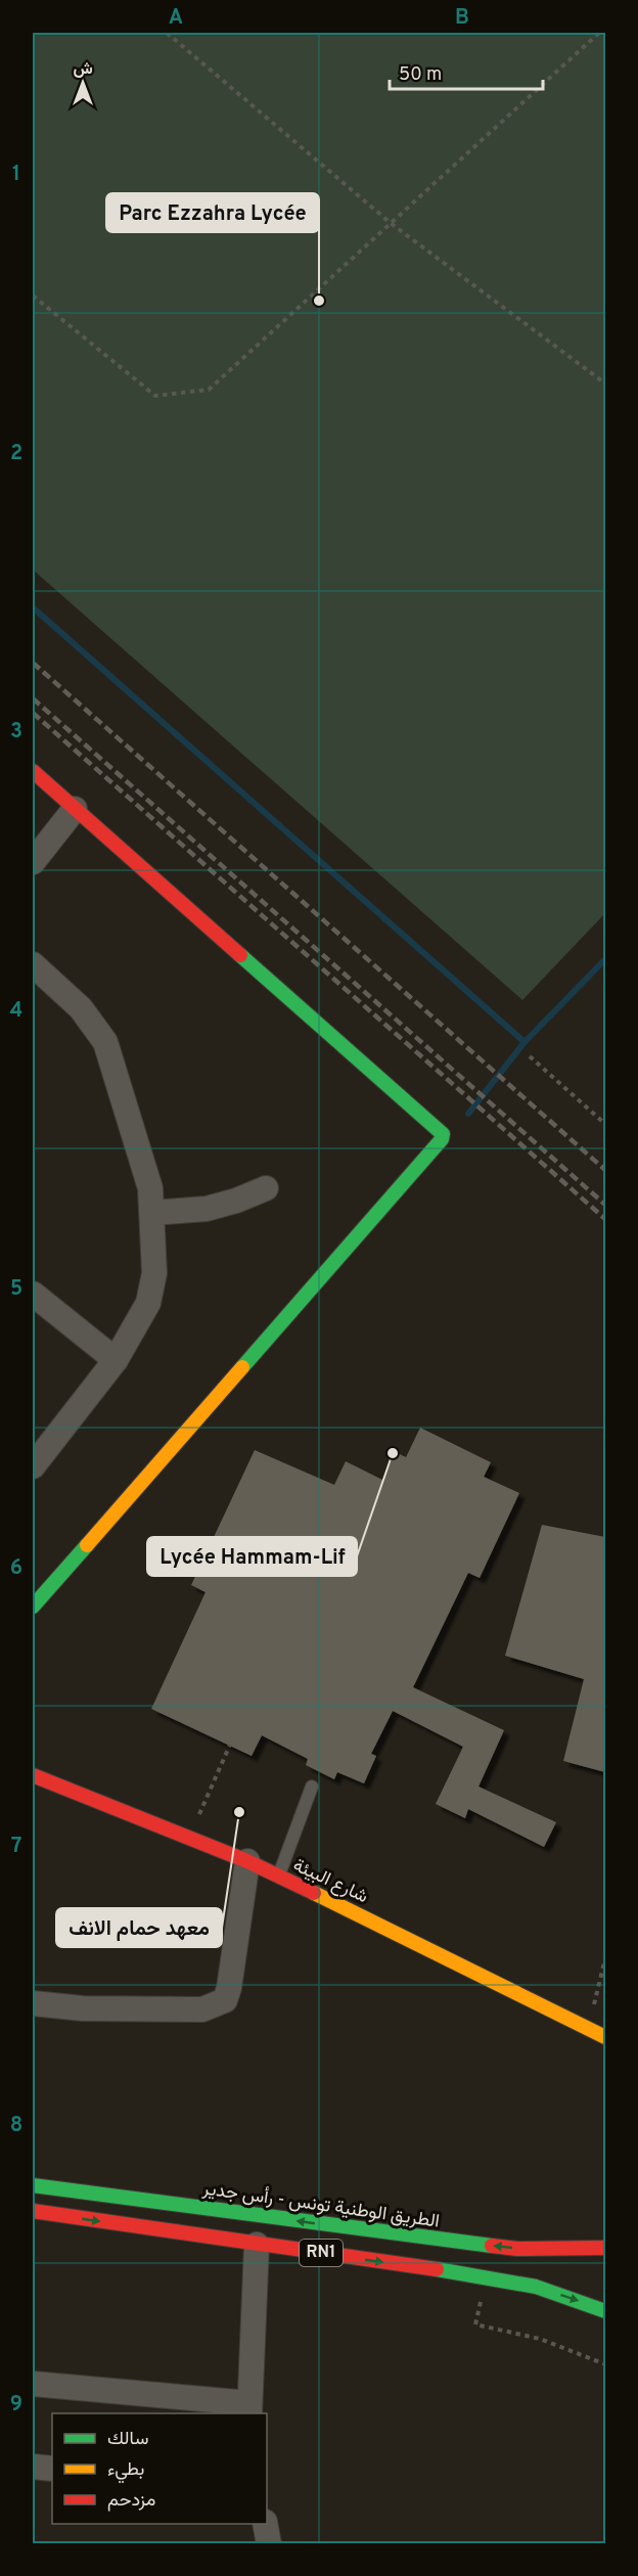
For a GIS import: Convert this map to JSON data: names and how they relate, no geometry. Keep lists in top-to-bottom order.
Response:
{
  "streets": {
    "main road": ["شارع البيئة", "الطريق الوطنية تونس - رأس جدير", "RN1"]
  },
  "places": ["Parc Ezzahra Lycée", "Lycée Hammam-Lif", "معهد حمام الانف"],
  "legend": ["سالك", "بطيء", "مزدحم"],
  "scale_bar": "50 m",
  "north": "top",
  "grid": {
    "columns": ["A", "B"],
    "rows": [
      "1",
      "2",
      "3",
      "4",
      "5",
      "6",
      "7",
      "8",
      "9"
    ]
  }
}
